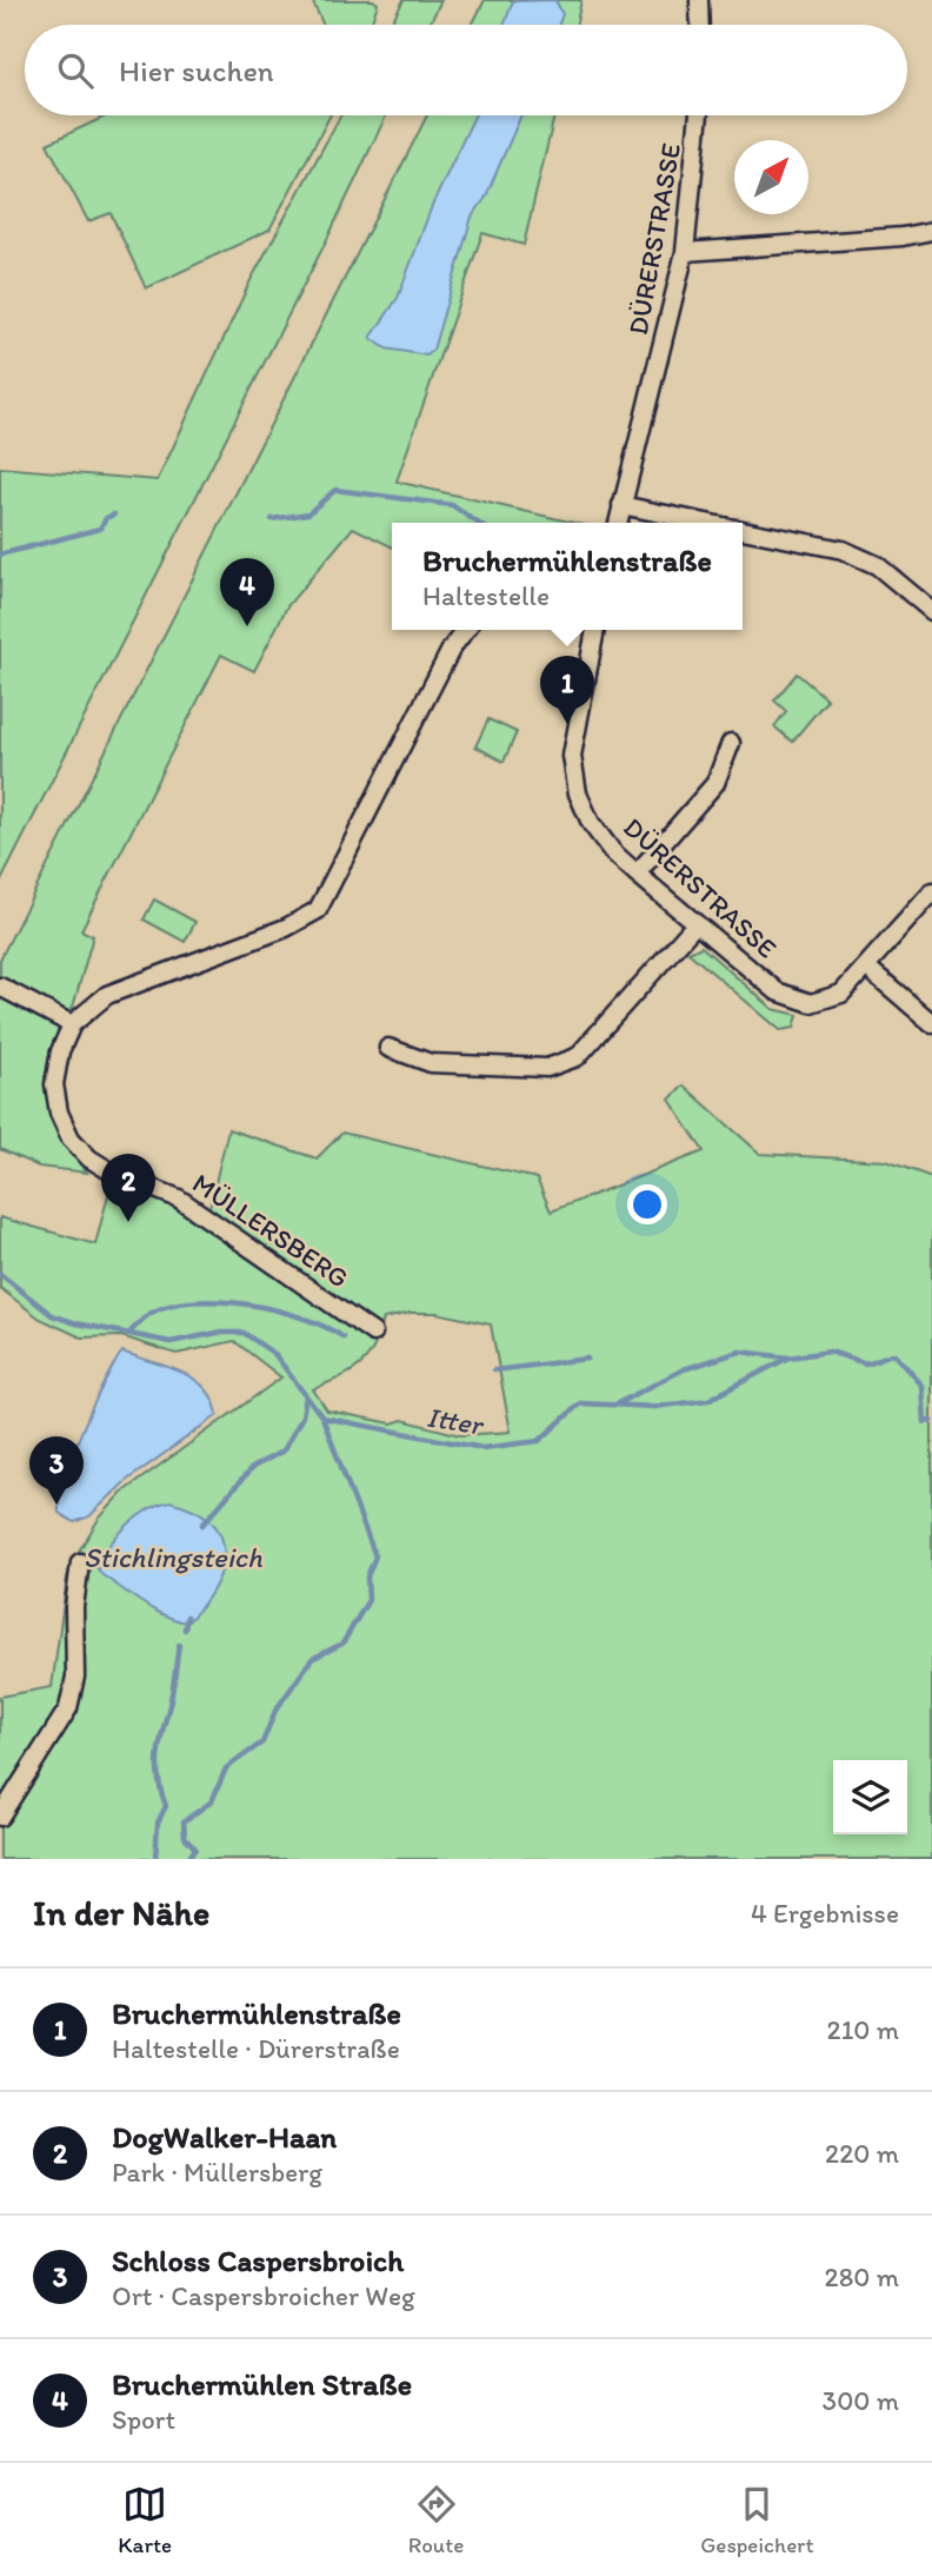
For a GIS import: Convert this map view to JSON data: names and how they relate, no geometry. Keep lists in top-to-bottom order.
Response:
{
  "streets": {
    "street": ["DÜRERSTRASSE", "MÜLLERSBERG"]
  },
  "water": ["Itter", "Stichlingsteich"],
  "north": "top right",
  "page": {
    "search": "Hier suchen",
    "popup": ["Bruchermühlenstraße", "Haltestelle"],
    "pins": [
      "4",
      "1",
      "2",
      "3"
    ],
    "heading": ["In der Nähe", "4 Ergebnisse"],
    "list": [
      {
        "mark": "1",
        "name": "Bruchermühlenstraße",
        "note": "Haltestelle · Dürerstraße",
        "value": "210 m"
      },
      {
        "mark": "2",
        "name": "DogWalker-Haan",
        "note": "Park · Müllersberg",
        "value": "220 m"
      },
      {
        "mark": "3",
        "name": "Schloss Caspersbroich",
        "note": "Ort · Caspersbroicher Weg",
        "value": "280 m"
      },
      {
        "mark": "4",
        "name": "Bruchermühlen Straße",
        "note": "Sport",
        "value": "300 m"
      }
    ],
    "nav": ["Karte", "Route", "Gespeichert"]
  }
}
